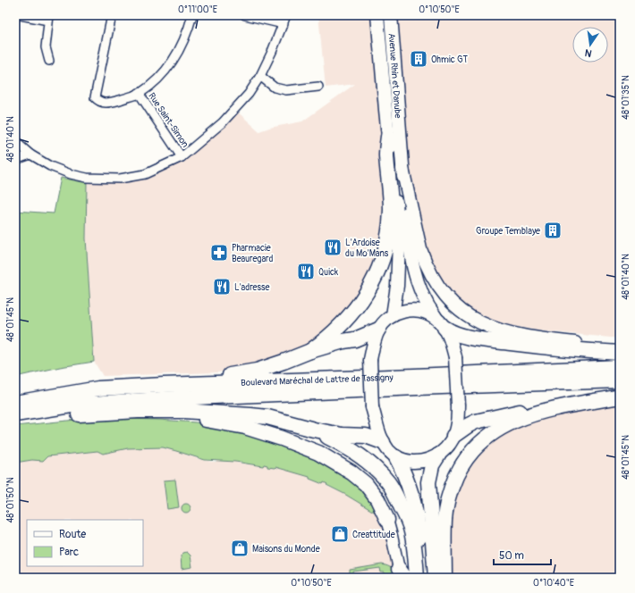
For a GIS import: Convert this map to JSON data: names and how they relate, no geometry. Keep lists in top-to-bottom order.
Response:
{
  "streets": {
    "highway": ["Boulevard Maréchal de Lattre de Tassigny"],
    "main road": ["Avenue Rhin et Danube"],
    "street": ["Rue Saint-Simon"]
  },
  "places": {
    "building": ["Ohmic GT", "Groupe Temblaye"],
    "restaurant": ["L'Ardoise du Mo'Mans", "Quick", "L'adresse"],
    "pharmacy": ["Pharmacie Beauregard"],
    "shop": ["Creattitude", "Maisons du Monde"]
  },
  "legend": ["Route", "Parc"],
  "scale_bar": "50 m",
  "north": "bottom",
  "coordinates": [
    "0°11'00\"E",
    "0°10'50\"E",
    "48°01'35\"N",
    "48°01'40\"N",
    "48°01'45\"N",
    "48°01'50\"N",
    "0°10'40\"E"
  ]
}
